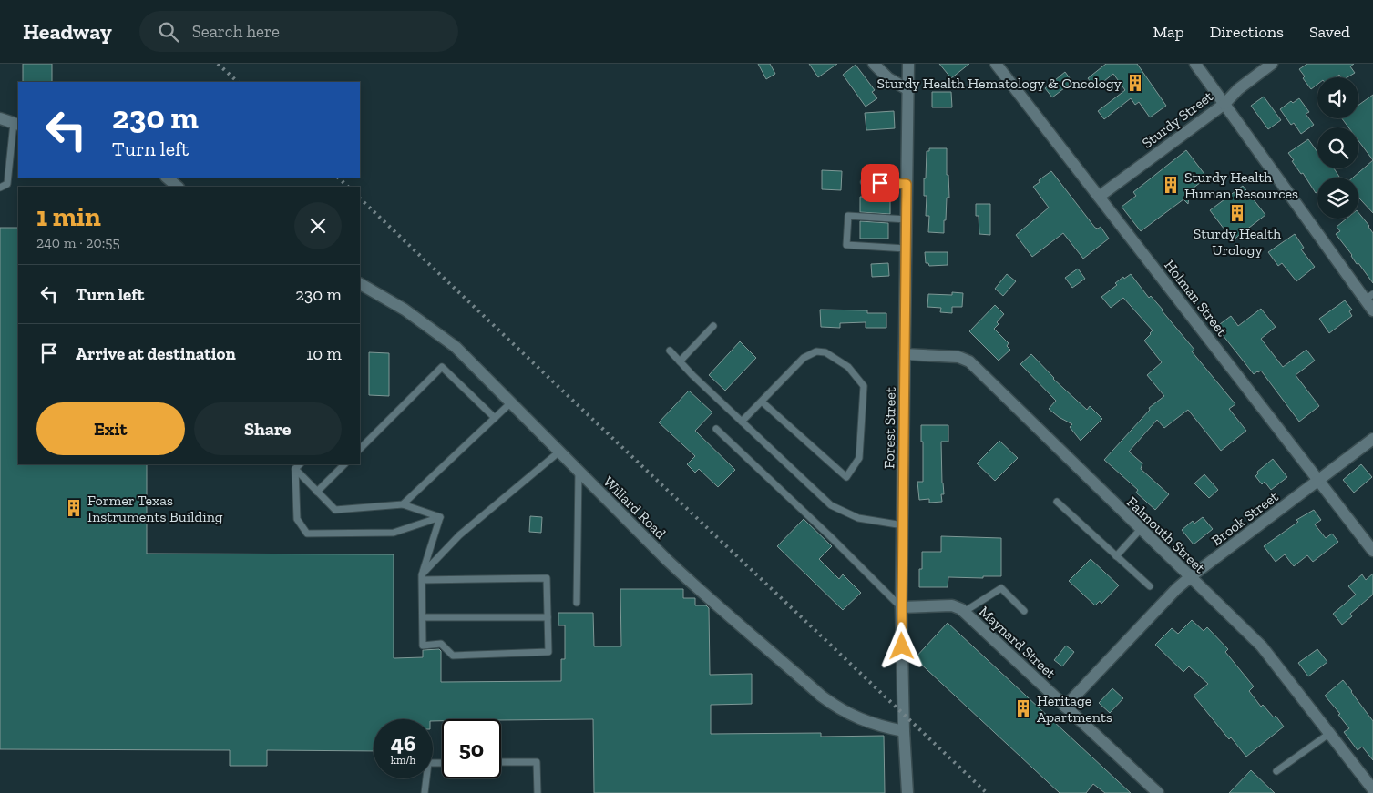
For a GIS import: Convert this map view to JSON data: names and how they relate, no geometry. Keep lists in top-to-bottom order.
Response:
{
  "streets": {
    "street": [
      "Sturdy Street",
      "Holman Street",
      "Forest Street",
      "Willard Road",
      "Brook Street",
      "Falmouth Street",
      "Maynard Street"
    ]
  },
  "crossings": [
    ["Sturdy Street", "Holman Street"],
    ["Holman Street", "Brook Street"],
    ["Forest Street", "Willard Road"],
    ["Forest Street", "Falmouth Street"],
    ["Forest Street", "Maynard Street"],
    ["Brook Street", "Falmouth Street"],
    ["Brook Street", "Maynard Street"]
  ],
  "places": {
    "building": [
      "Sturdy Health Hematology & Oncology",
      "Sturdy Health Human Resources",
      "Sturdy Health Urology",
      "Former Texas Instruments Building",
      "Heritage Apartments"
    ]
  },
  "page": {
    "header": "Headway",
    "search": "Search here",
    "nav": ["Map", "Directions", "Saved"],
    "turn": ["230 m", "Turn left"],
    "heading": ["1 min", "240 m · 20:55"],
    "list": [
      {
        "name": "Turn left",
        "value": "230 m"
      },
      {
        "name": "Arrive at destination",
        "value": "10 m"
      }
    ],
    "buttons": ["Exit", "Share"],
    "speed": "46 km/h",
    "limit": "50"
  }
}
